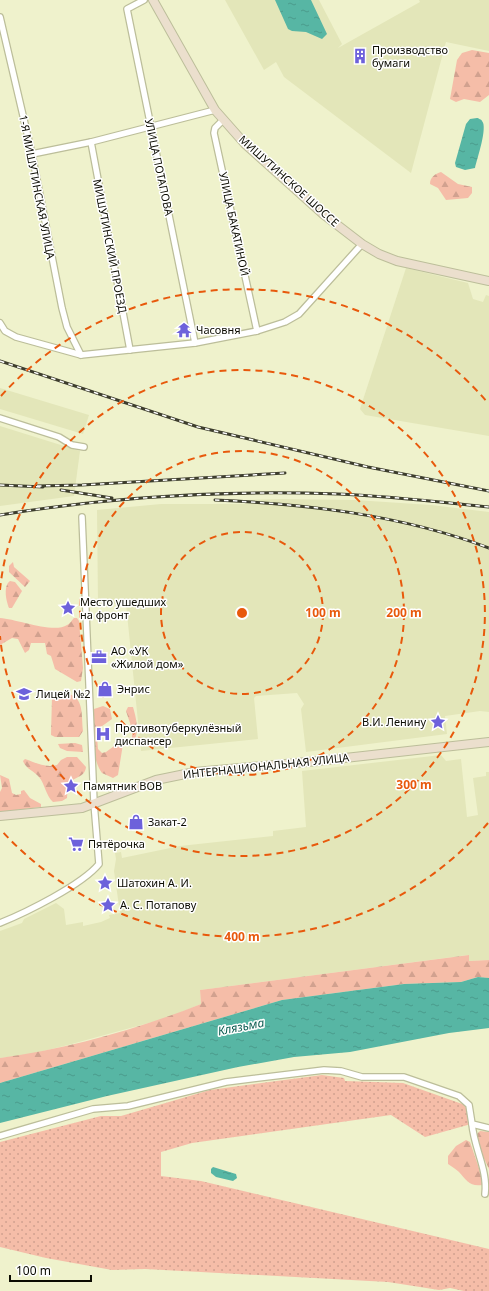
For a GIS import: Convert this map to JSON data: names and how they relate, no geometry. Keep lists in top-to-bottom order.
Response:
{
  "streets": {
    "street": [
      "УЛИЦА ПОТАПОВА",
      "МИШУТИНСКОЕ ШОССЕ",
      "1-Я МИШУТИНСКАЯ УЛИЦА",
      "УЛИЦА БАКАТИНОЙ",
      "МИШУТИНСКИЙ ПРОЕЗД",
      "ИНТЕРНАЦИОНАЛЬНАЯ УЛИЦА"
    ]
  },
  "crossings": [
    ["МИШУТИНСКОЕ ШОССЕ", "УЛИЦА БАКАТИНОЙ"]
  ],
  "water": ["Клязьма"],
  "places": {
    "building": ["Производство бумаги"],
    "temple": ["Часовня"],
    "place": [
      "Место ушедших на фронт",
      "В.И. Ленину",
      "Памятник ВОВ",
      "Шатохин А. И.",
      "А. С. Потапову"
    ],
    "office": ["АО «УК «Жилой дом»"],
    "shop": ["Энрис", "Закат-2"],
    "school or university": ["Лицей №2"],
    "hospital": ["Противотуберкулёзный диспансер"],
    "supermarket": ["Пятёрочка"]
  },
  "scale_bar": "100 m",
  "rings": [
    "100 m",
    "200 m",
    "300 m",
    "400 m"
  ]
}
